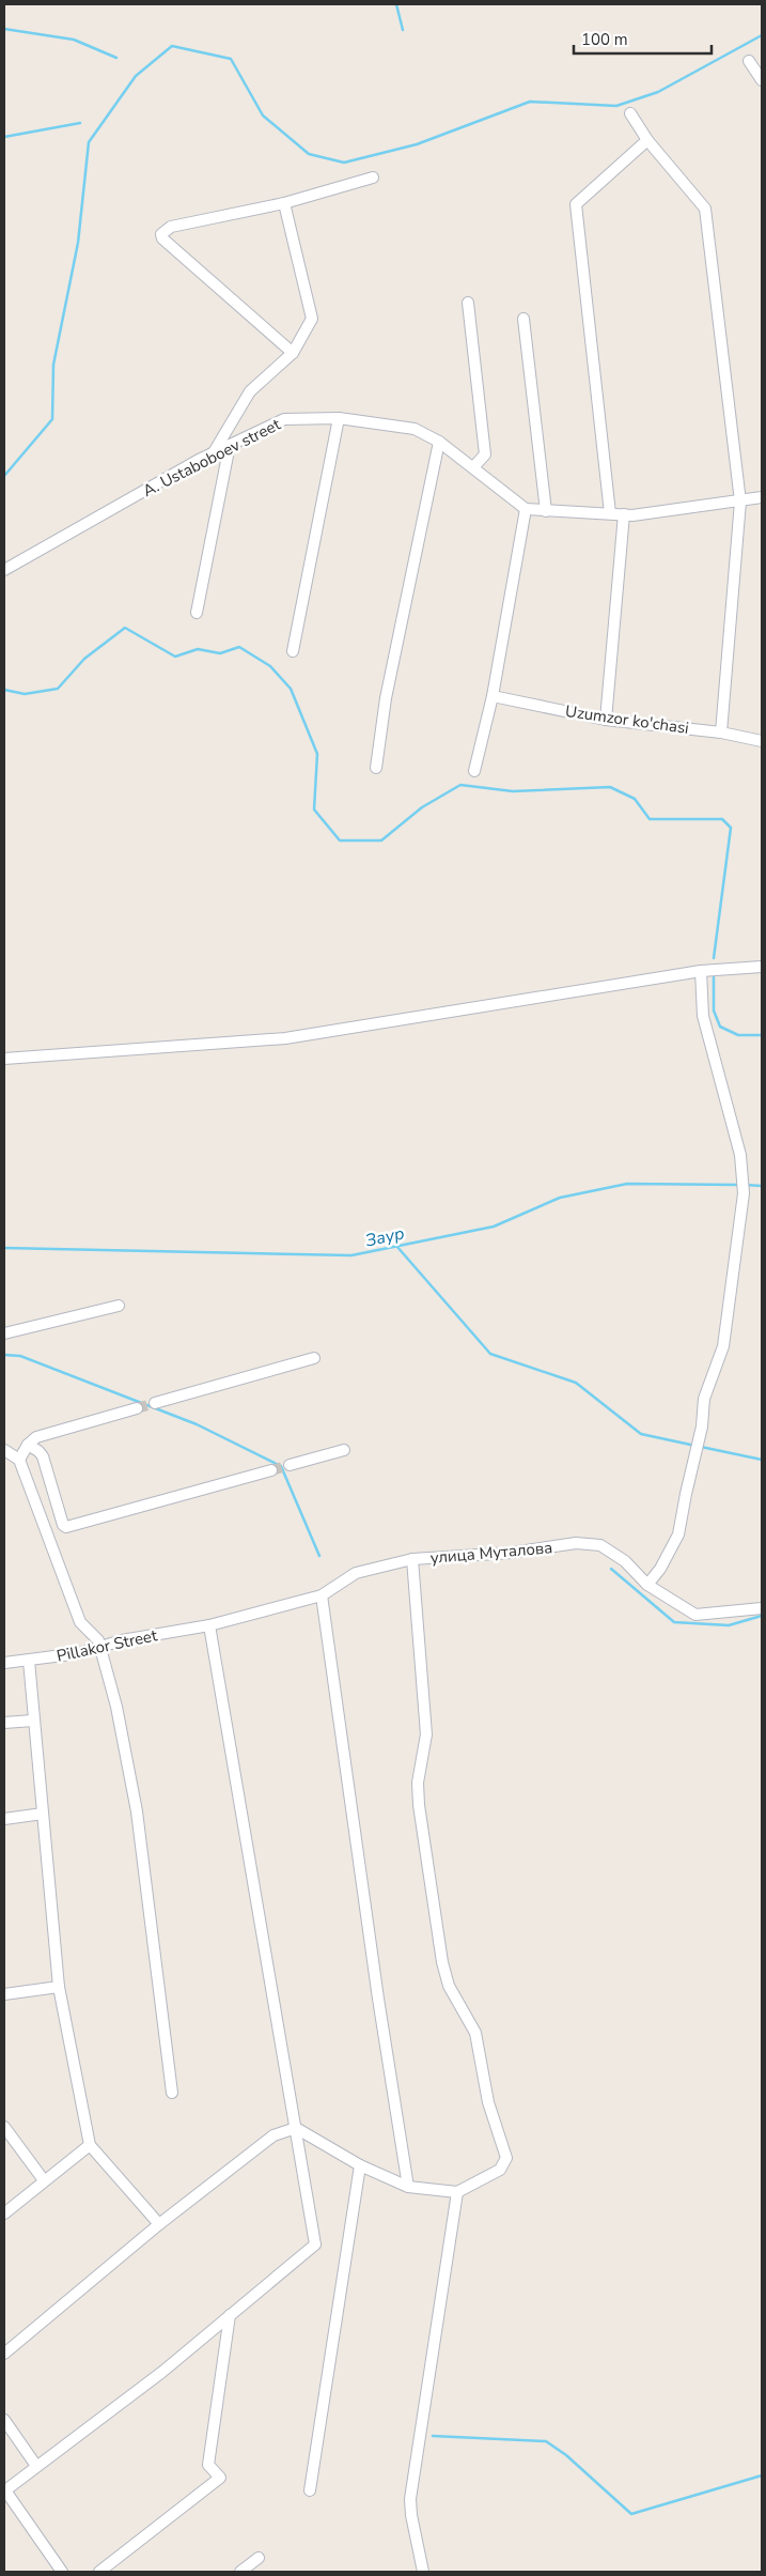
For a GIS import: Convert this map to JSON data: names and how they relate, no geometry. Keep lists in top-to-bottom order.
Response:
{
  "streets": {
    "street": [
      "A. Ustaboboev street",
      "Uzumzor ko'chasi",
      "улица Муталова",
      "Pillakor Street"
    ]
  },
  "crossings": [
    ["улица Муталова", "Pillakor Street"]
  ],
  "water": ["Заур"],
  "scale_bar": "100 m"
}
